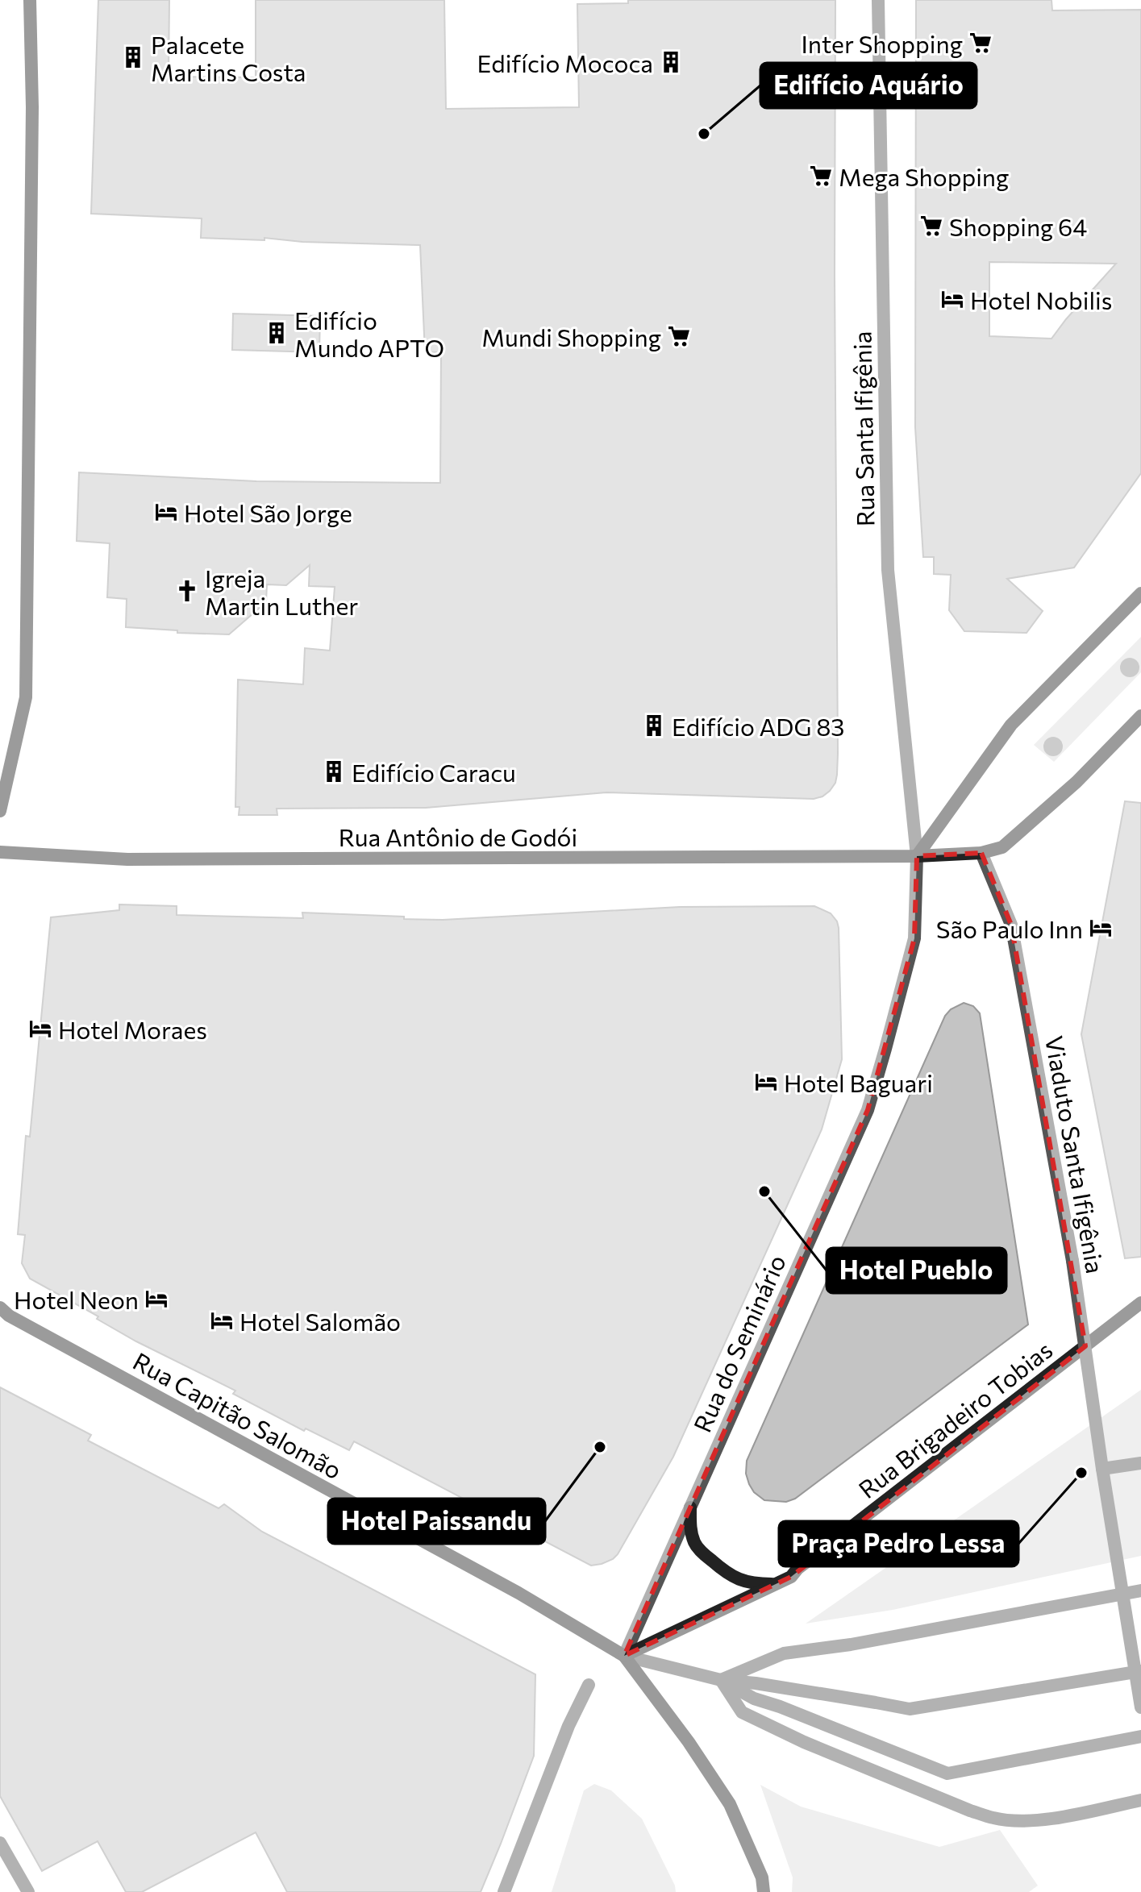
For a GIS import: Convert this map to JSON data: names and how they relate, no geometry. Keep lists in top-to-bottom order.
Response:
{
  "streets": {
    "main road": ["Rua Antônio de Godói", "Rua Capitão Salomão", "Rua Brigadeiro Tobias"],
    "street": ["Rua Santa Ifigênia", "Viaduto Santa Ifigênia", "Rua do Seminário"]
  },
  "crossings": [
    ["Rua Santa Ifigênia", "Rua Antônio de Godói"],
    ["Rua Santa Ifigênia", "Rua do Seminário"],
    ["Rua Antônio de Godói", "Viaduto Santa Ifigênia"],
    ["Rua Antônio de Godói", "Rua do Seminário"],
    ["Rua do Seminário", "Rua Capitão Salomão"],
    ["Rua do Seminário", "Rua Brigadeiro Tobias"],
    ["Rua Capitão Salomão", "Rua Brigadeiro Tobias"]
  ],
  "places": {
    "supermarket": [
      "Inter Shopping",
      "Mega Shopping",
      "Shopping 64",
      "Mundi Shopping"
    ],
    "building": [
      "Palacete Martins Costa",
      "Edifício Mococa",
      "Edifício Mundo APTO",
      "Edifício ADG 83",
      "Edifício Caracu"
    ],
    "other": [
      "Edifício Aquário",
      "Hotel Pueblo",
      "Hotel Paissandu",
      "Praça Pedro Lessa"
    ],
    "hotel": [
      "Hotel Nobilis",
      "Hotel São Jorge",
      "São Paulo Inn",
      "Hotel Moraes",
      "Hotel Baguari",
      "Hotel Neon",
      "Hotel Salomão"
    ],
    "church": ["Igreja Martin Luther"]
  }
}
